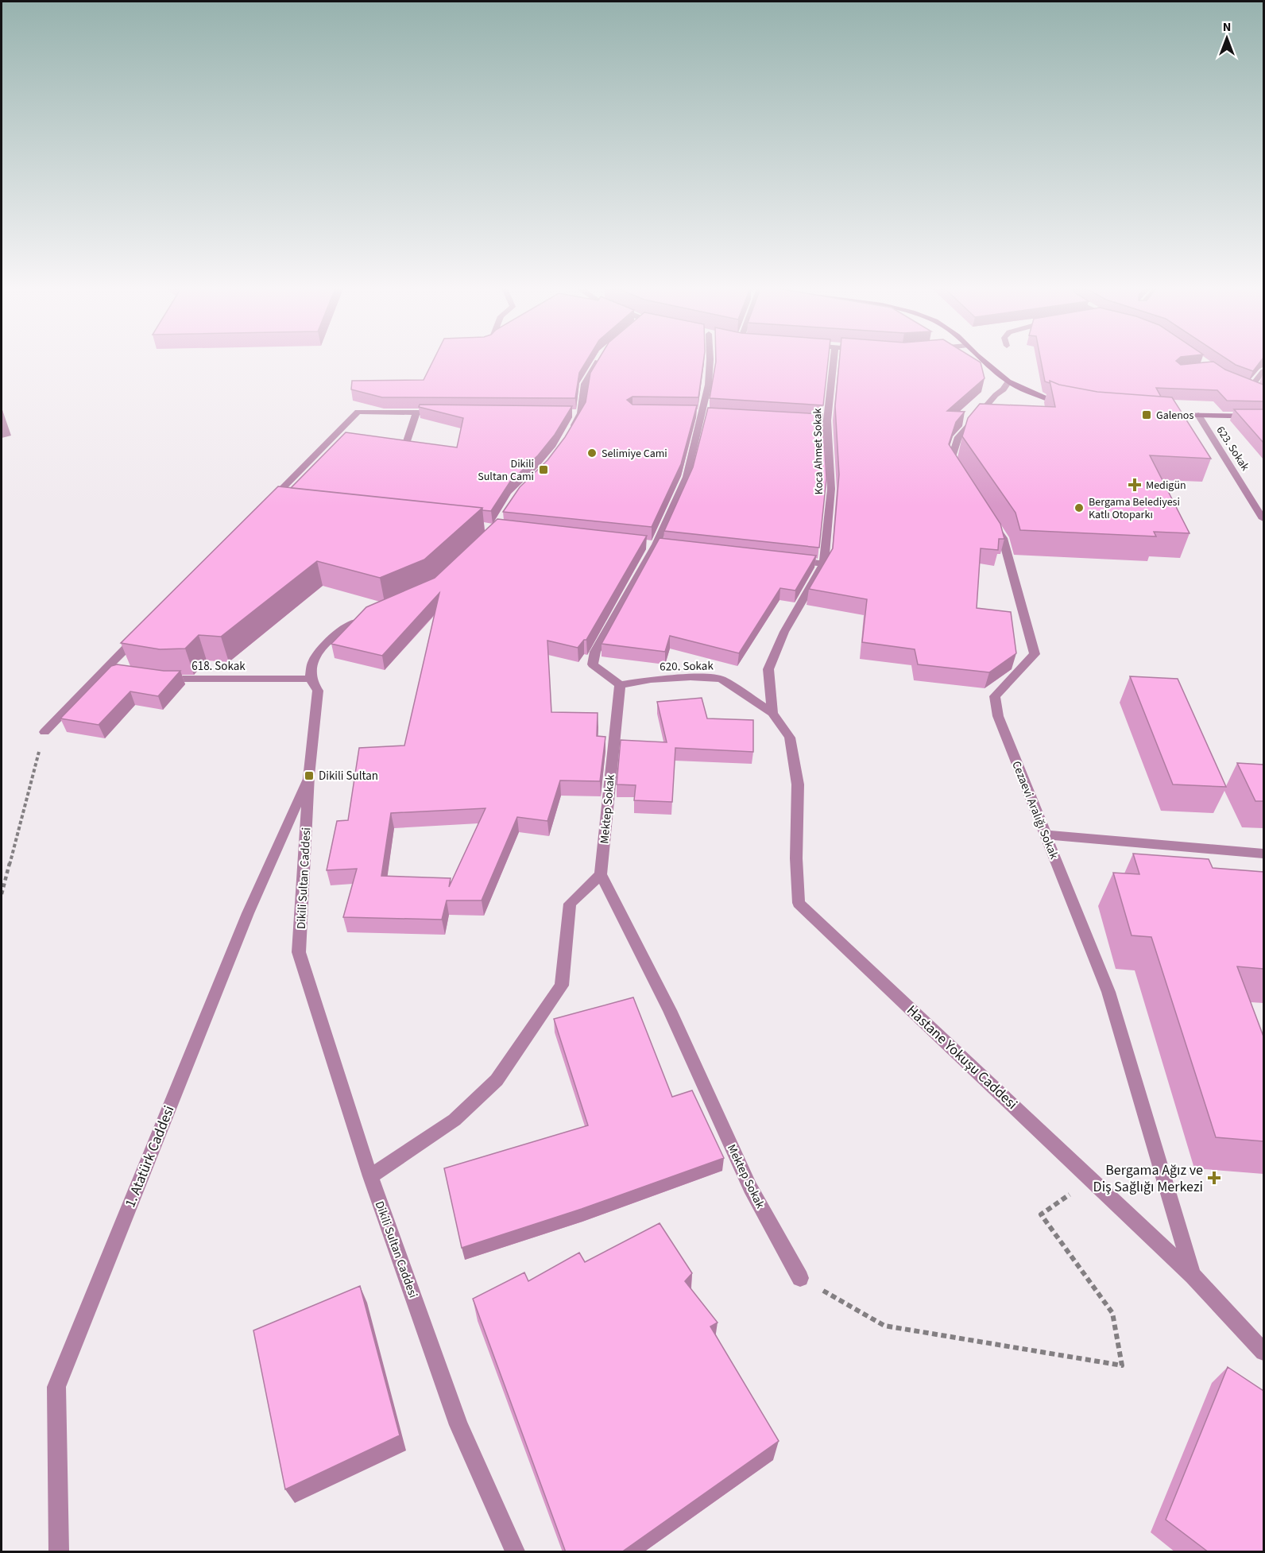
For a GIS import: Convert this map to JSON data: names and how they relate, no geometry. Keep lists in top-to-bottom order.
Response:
{
  "streets": {
    "street": [
      "623. Sokak",
      "Koca Ahmet Sokak",
      "618. Sokak",
      "620. Sokak",
      "Mektep Sokak",
      "Cezaevi Aralığı Sokak",
      "Dikili Sultan Caddesi",
      "Hastane Yokuşu Caddesi",
      "1. Atatürk Caddesi"
    ]
  },
  "crossings": [
    ["Koca Ahmet Sokak", "620. Sokak"],
    ["Koca Ahmet Sokak", "Hastane Yokuşu Caddesi"],
    ["618. Sokak", "Dikili Sultan Caddesi"],
    ["620. Sokak", "Mektep Sokak"],
    ["620. Sokak", "Hastane Yokuşu Caddesi"],
    ["Cezaevi Aralığı Sokak", "Hastane Yokuşu Caddesi"],
    ["Dikili Sultan Caddesi", "1. Atatürk Caddesi"]
  ],
  "places": {
    "transit": ["Galenos", "Dikili Sultan Cami", "Dikili Sultan"],
    "other": ["Selimiye Cami", "Bergama Belediyesi Katlı Otoparkı"],
    "health": ["Medigün", "Bergama Ağız ve Diş Sağlığı Merkezi"]
  },
  "north": "top"
}
